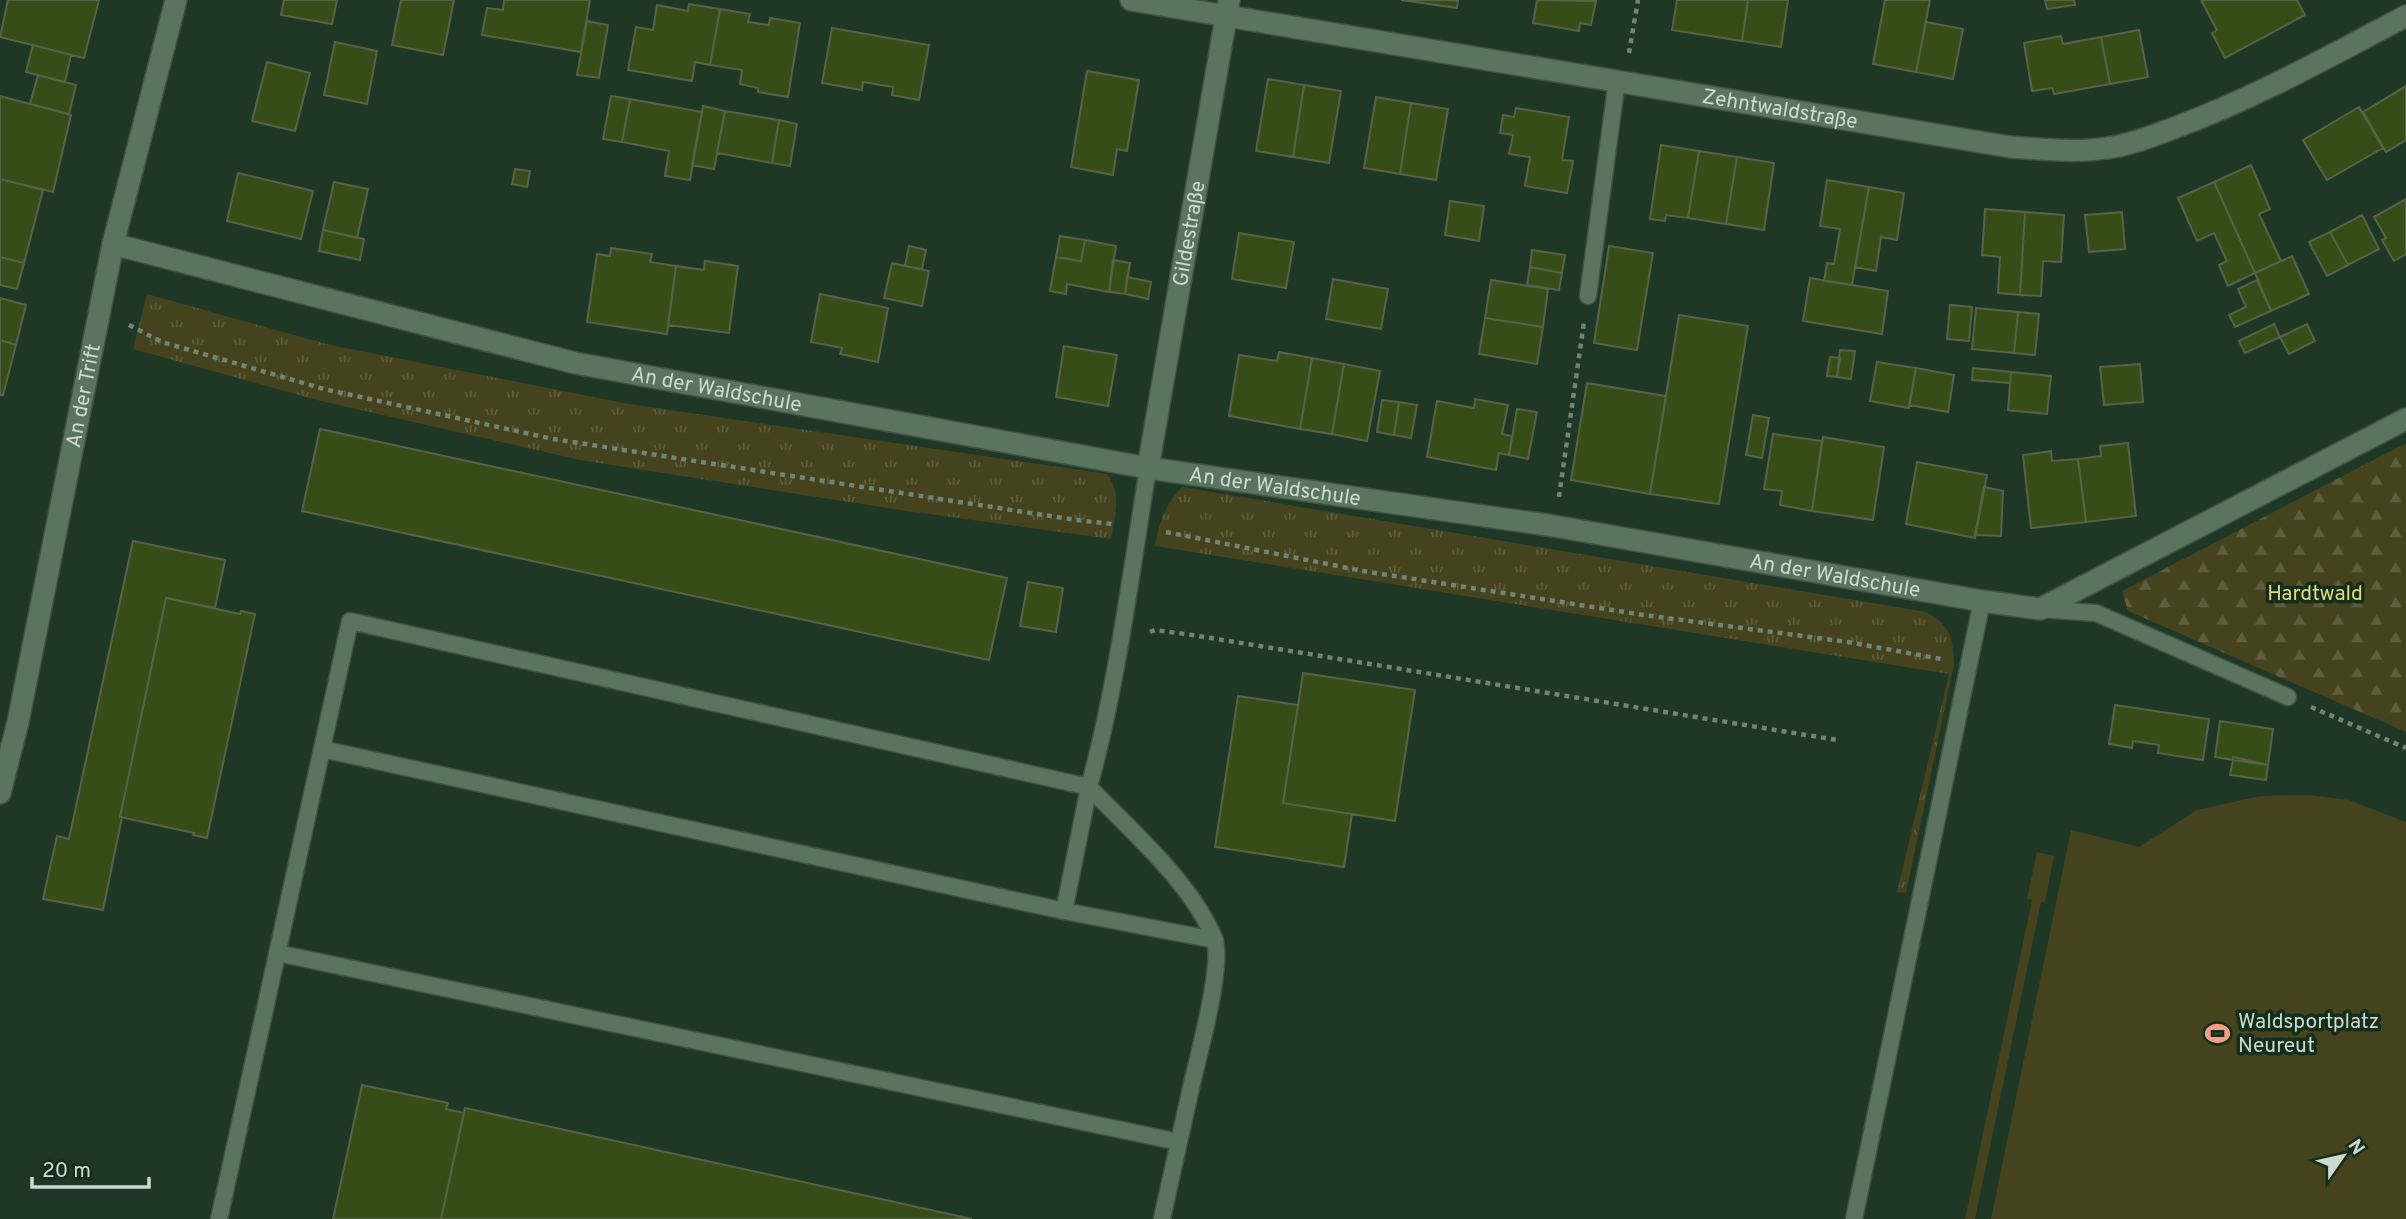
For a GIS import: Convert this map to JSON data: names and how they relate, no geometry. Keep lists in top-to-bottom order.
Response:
{
  "streets": {
    "street": [
      "Zehntwaldstraße",
      "Gildestraße",
      "An der Waldschule",
      "An der Trift"
    ]
  },
  "crossings": [
    ["Zehntwaldstraße", "Gildestraße"],
    ["Gildestraße", "An der Waldschule"],
    ["An der Waldschule", "An der Trift"]
  ],
  "parks": ["Hardtwald"],
  "places": {
    "sports": ["Waldsportplatz Neureut"]
  },
  "scale_bar": "20 m",
  "north": "top right"
}
